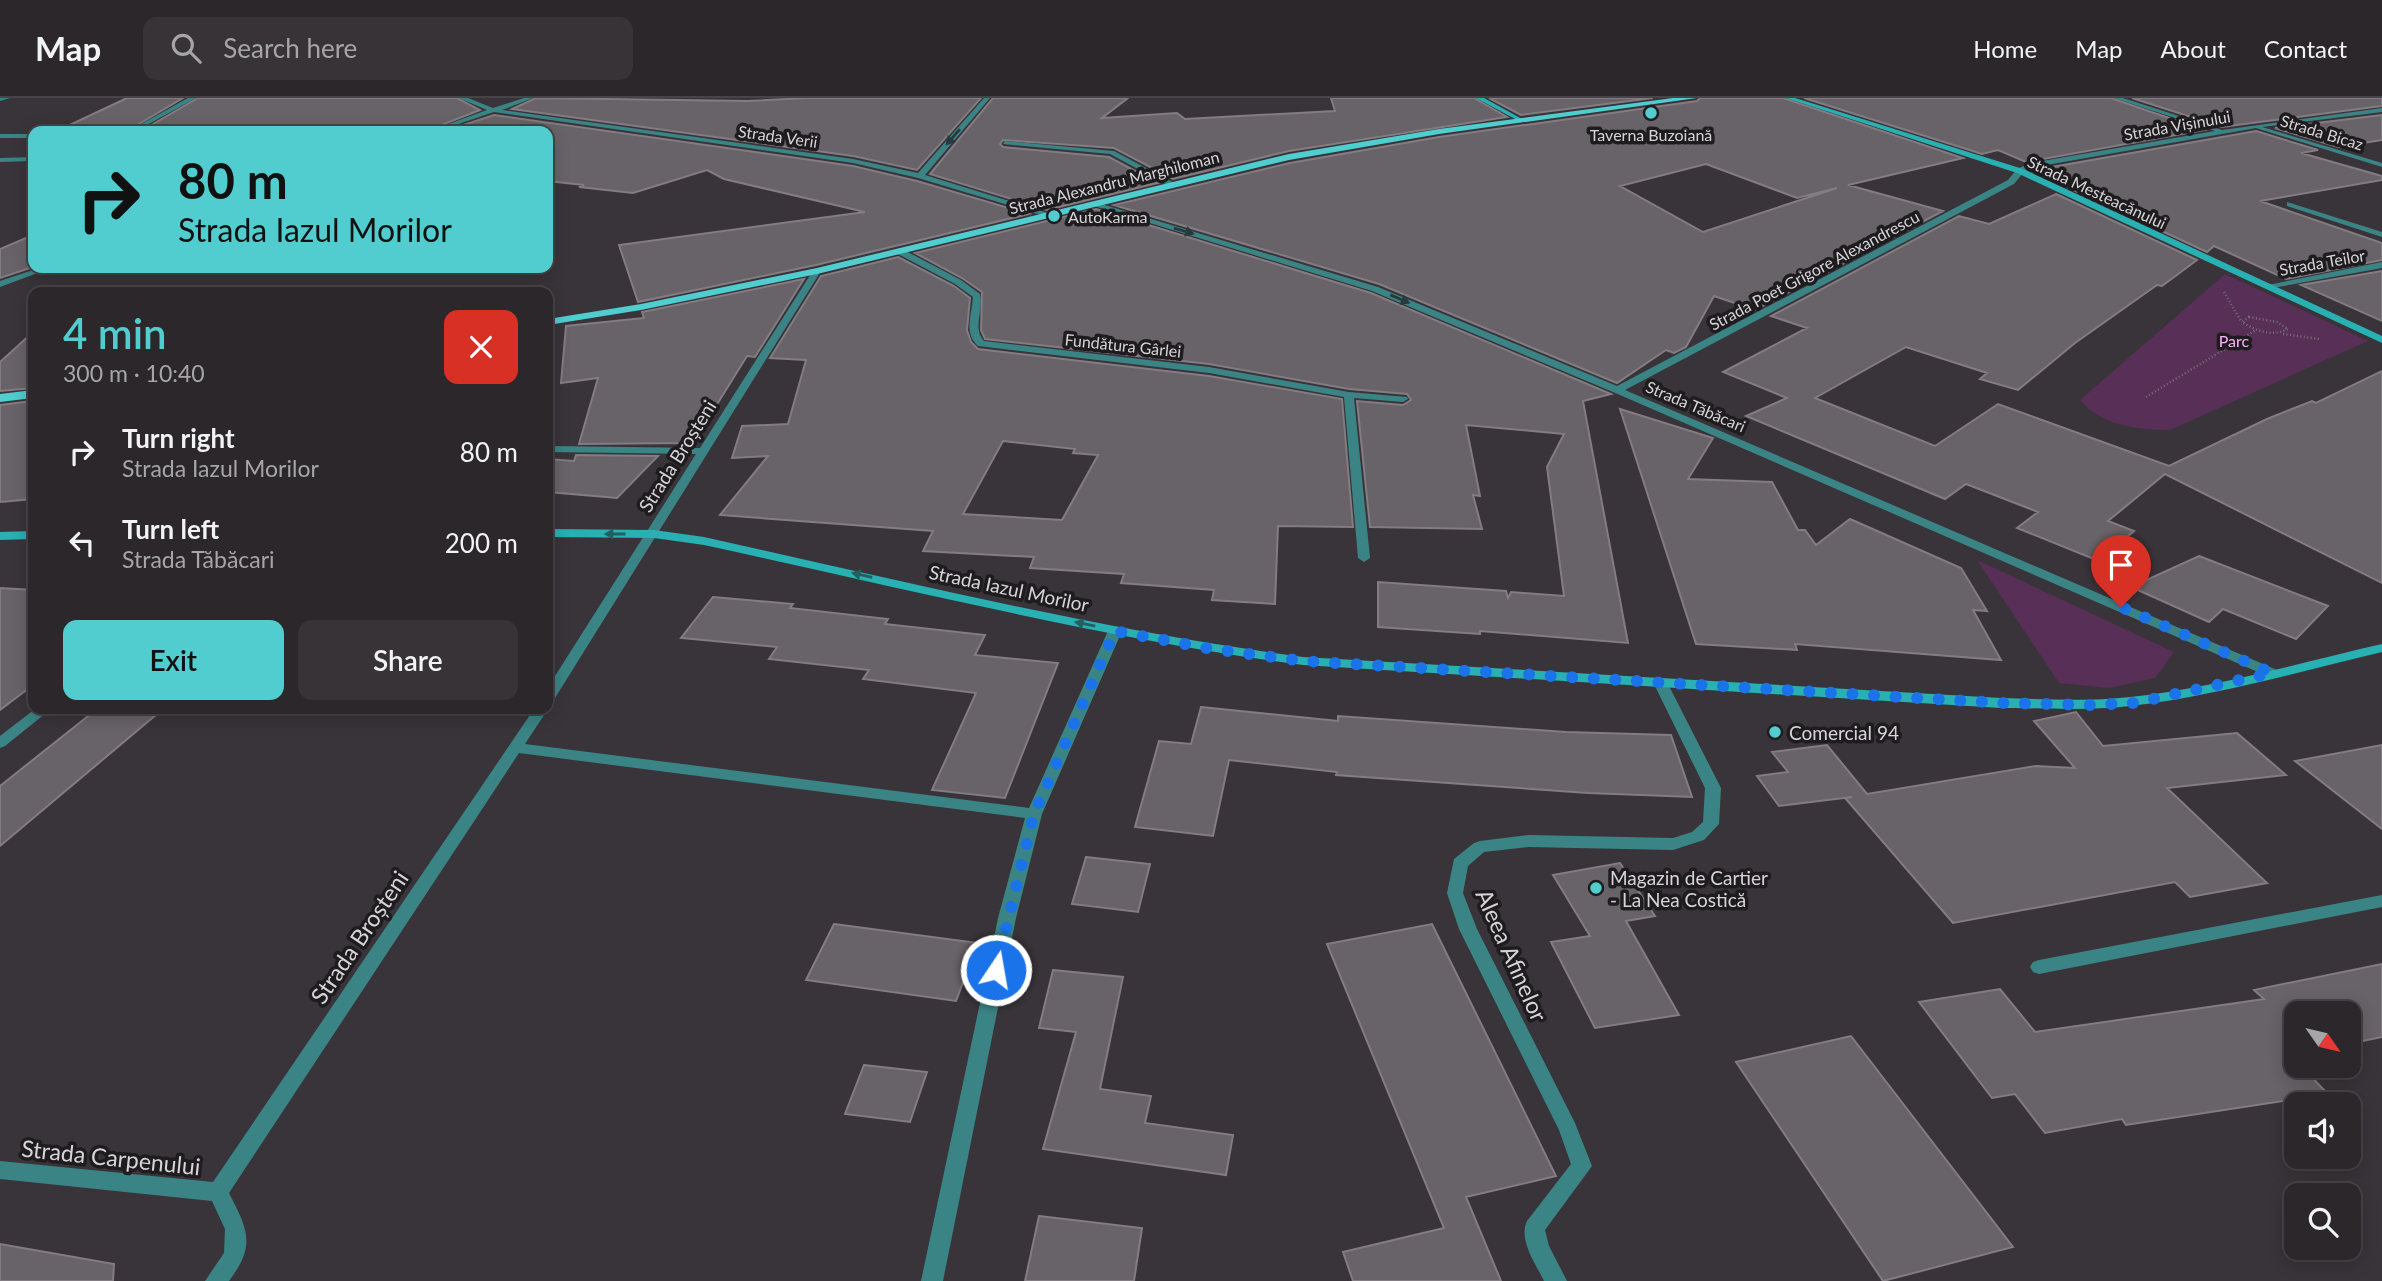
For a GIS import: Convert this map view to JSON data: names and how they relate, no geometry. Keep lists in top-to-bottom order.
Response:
{
  "streets": {
    "main road": ["Strada Alexandru Marghiloman"],
    "street": [
      "Strada Vișinului",
      "Strada Bicaz",
      "Strada Verii",
      "Strada Mesteacănului",
      "Strada Teilor",
      "Strada Poet Grigore Alexandrescu",
      "Fundătura Gârlei",
      "Strada Tăbăcari",
      "Strada Broșteni",
      "Strada Iazul Morilor",
      "Aleea Afinelor",
      "Strada Carpenului"
    ]
  },
  "crossings": [
    ["Strada Vișinului", "Strada Bicaz"],
    ["Strada Vișinului", "Strada Mesteacănului"],
    ["Strada Vișinului", "Strada Poet Grigore Alexandrescu"],
    ["Strada Verii", "Strada Alexandru Marghiloman"],
    ["Strada Alexandru Marghiloman", "Fundătura Gârlei"],
    ["Strada Alexandru Marghiloman", "Strada Tăbăcari"],
    ["Strada Alexandru Marghiloman", "Strada Broșteni"],
    ["Strada Mesteacănului", "Strada Teilor"],
    ["Strada Mesteacănului", "Strada Poet Grigore Alexandrescu"],
    ["Strada Poet Grigore Alexandrescu", "Strada Tăbăcari"],
    ["Strada Tăbăcari", "Strada Iazul Morilor"],
    ["Strada Broșteni", "Strada Iazul Morilor"],
    ["Strada Broșteni", "Strada Carpenului"],
    ["Strada Iazul Morilor", "Aleea Afinelor"]
  ],
  "one_way": ["Strada Tăbăcari"],
  "parks": ["Parc"],
  "places": [
    "Taverna Buzoiană",
    "AutoKarma",
    "Comercial 94",
    "Magazin de Cartier - La Nea Costică"
  ],
  "north": "bottom right",
  "page": {
    "header": "Map",
    "search": "Search here",
    "nav": [
      "Home",
      "Map",
      "About",
      "Contact"
    ],
    "turn": ["80 m", "Strada Iazul Morilor"],
    "heading": ["4 min", "300 m · 10:40"],
    "list": [
      {
        "name": "Turn right",
        "note": "Strada Iazul Morilor",
        "value": "80 m"
      },
      {
        "name": "Turn left",
        "note": "Strada Tăbăcari",
        "value": "200 m"
      }
    ],
    "buttons": ["Exit", "Share"]
  }
}
